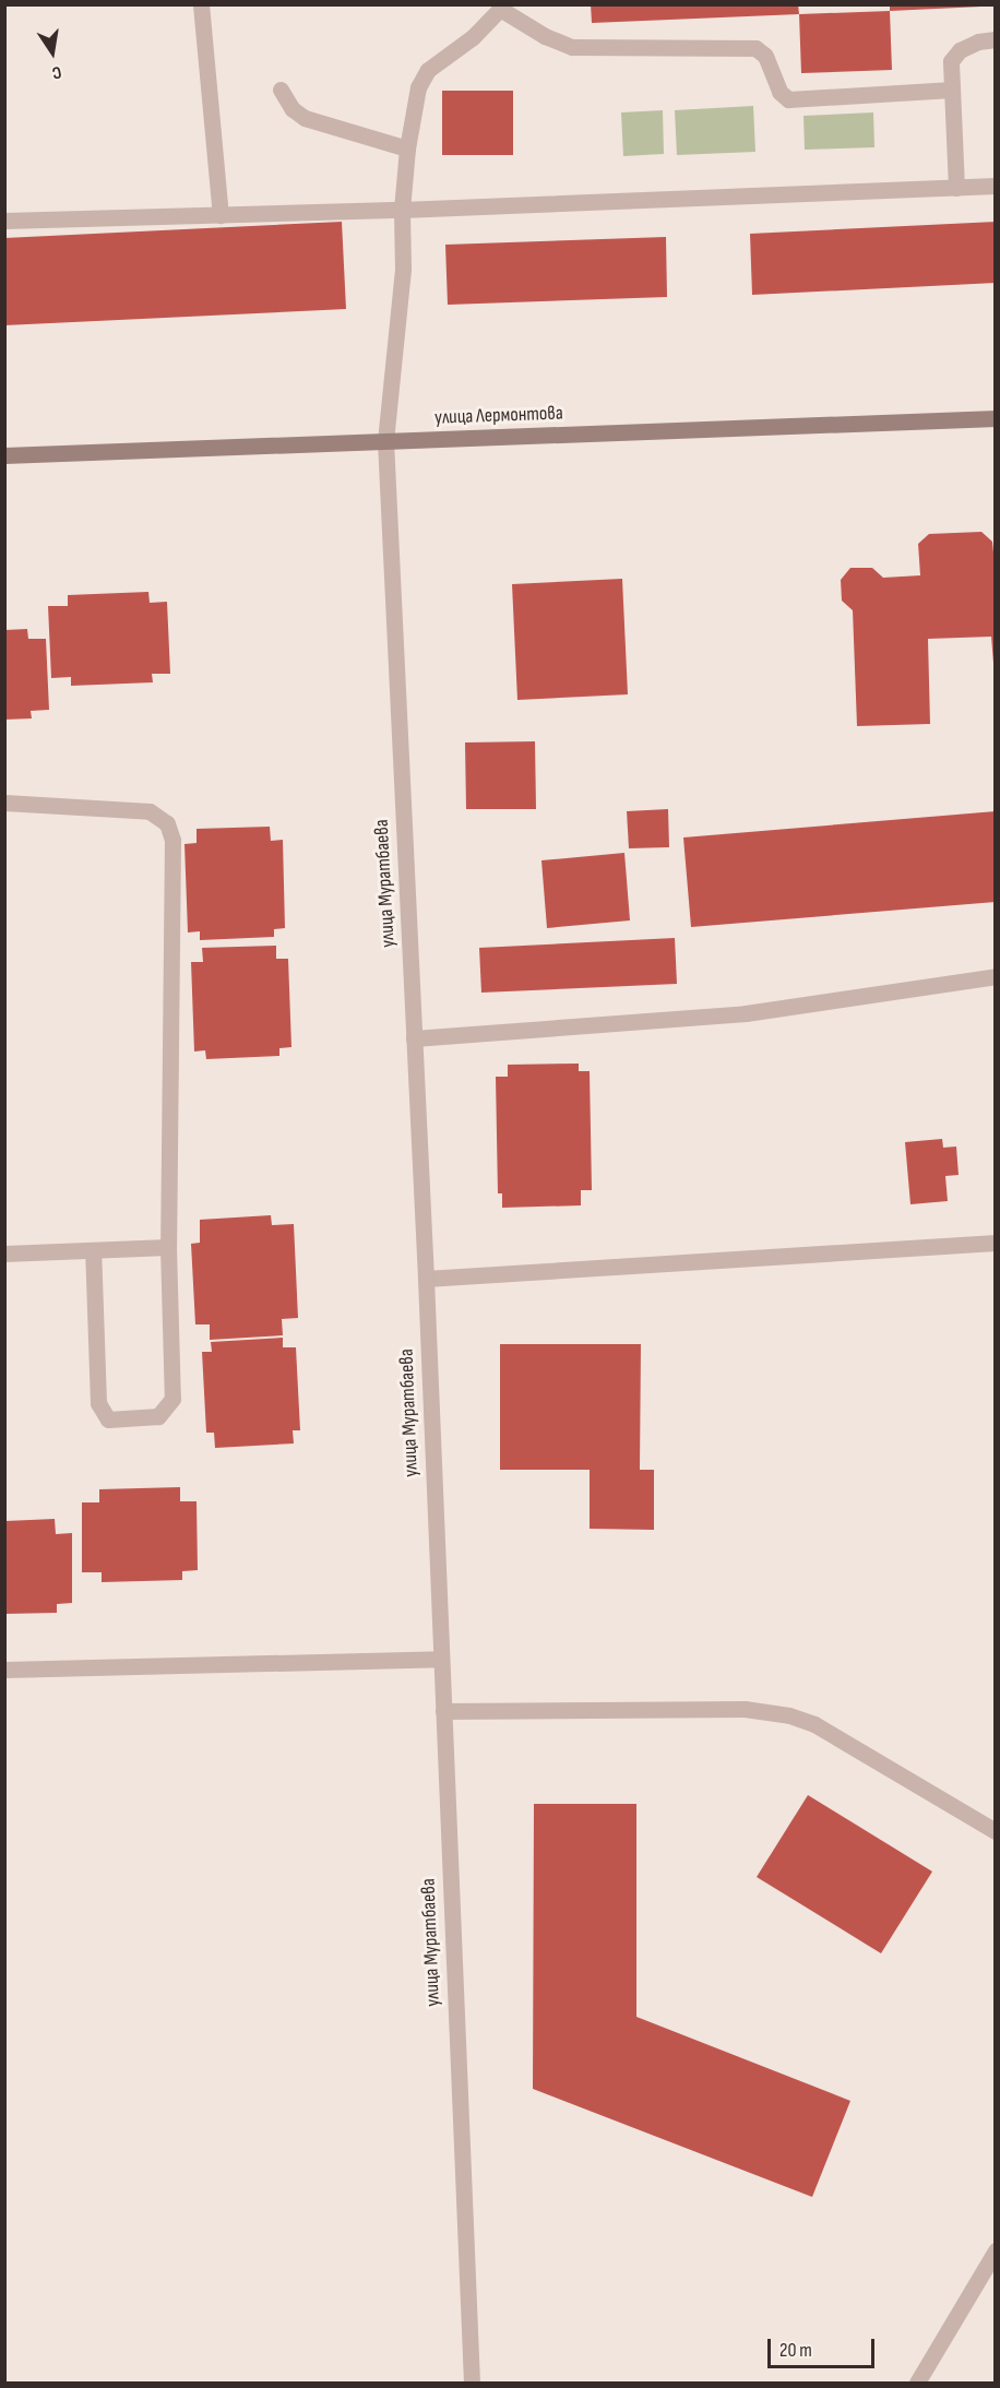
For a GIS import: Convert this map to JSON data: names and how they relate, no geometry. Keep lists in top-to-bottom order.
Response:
{
  "streets": {
    "main road": ["улица Лермонтова"],
    "street": ["улица Муратбаева"]
  },
  "crossings": [
    ["улица Лермонтова", "улица Муратбаева"]
  ],
  "scale_bar": "20 m",
  "north": "bottom"
}
